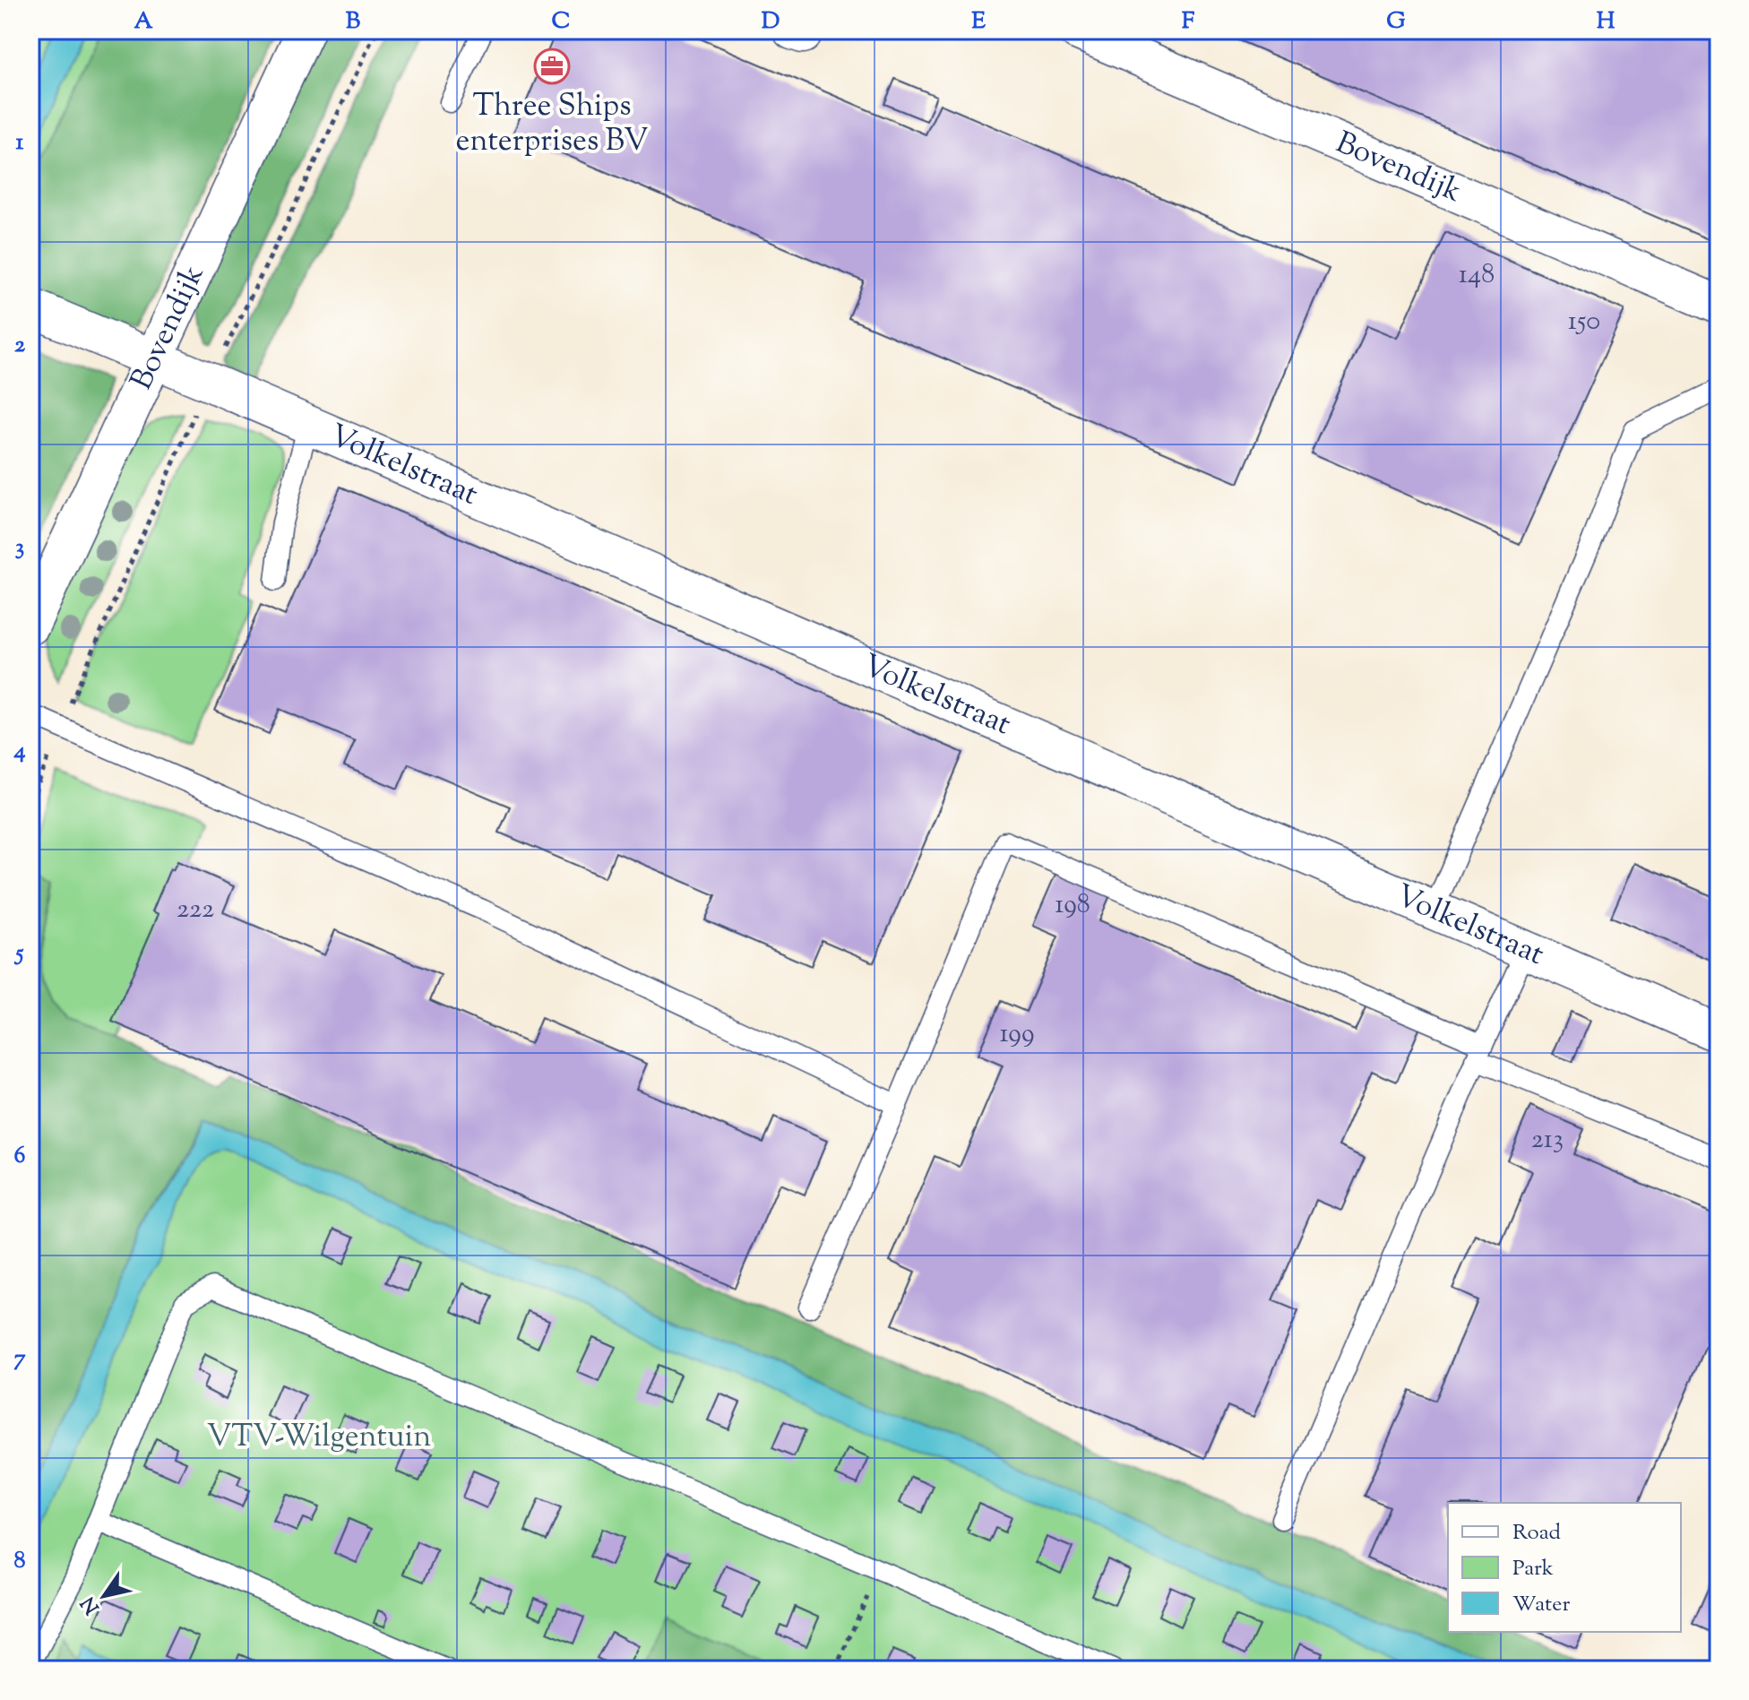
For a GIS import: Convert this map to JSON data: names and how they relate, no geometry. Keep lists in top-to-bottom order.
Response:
{
  "streets": {
    "street": ["Bovendijk", "Volkelstraat"]
  },
  "crossings": [
    ["Bovendijk", "Volkelstraat"]
  ],
  "parks": ["VTV-Wilgentuin"],
  "places": {
    "office": ["Three Ships enterprises BV"]
  },
  "house_numbers": [
    "148",
    "150",
    "198",
    "222",
    "199",
    "213"
  ],
  "legend": ["Road", "Park", "Water"],
  "north": "bottom left",
  "grid": {
    "columns": [
      "A",
      "B",
      "C",
      "D",
      "E",
      "F",
      "G",
      "H"
    ],
    "rows": [
      "1",
      "2",
      "3",
      "4",
      "5",
      "6",
      "7",
      "8"
    ]
  }
}
